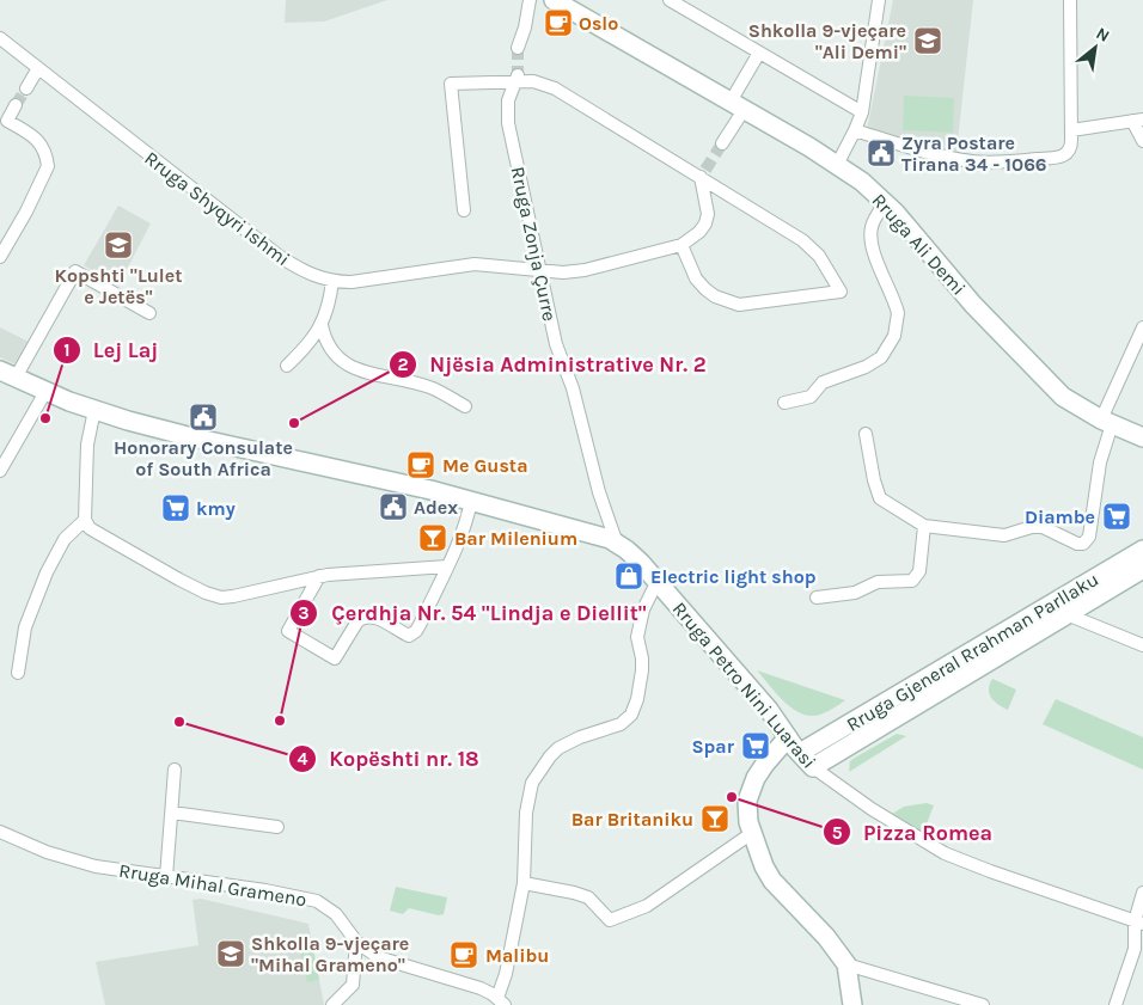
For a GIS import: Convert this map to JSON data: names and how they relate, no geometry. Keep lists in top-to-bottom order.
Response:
{
  "streets": {
    "street": [
      "Rruga Shyqyri Ishmi",
      "Rruga Zonja Çurre",
      "Rruga Ali Demi",
      "Rruga Gjeneral Rrahman Parllaku",
      "Rruga Petro Nini Luarasi",
      "Rruga Mihal Grameno"
    ]
  },
  "crossings": [
    ["Rruga Shyqyri Ishmi", "Rruga Zonja Çurre"],
    ["Rruga Zonja Çurre", "Rruga Petro Nini Luarasi"],
    ["Rruga Gjeneral Rrahman Parllaku", "Rruga Petro Nini Luarasi"]
  ],
  "places": {
    "cafe": ["Oslo", "Me Gusta", "Malibu"],
    "school or university": ["Shkolla 9-vjeçare \"Ali Demi\"", "Kopshti \"Lulet e Jetës\"", "Shkolla 9-vjeçare \"Mihal Grameno\""],
    "public building": ["Zyra Postare Tirana 34 - 1066", "Honorary Consulate of South Africa", "Adex"],
    "other": [
      "Lej Laj",
      "Njësia Administrative Nr. 2",
      "Çerdhja Nr. 54 \"Lindja e Diellit\"",
      "Kopështi nr. 18",
      "Pizza Romea"
    ],
    "supermarket": ["kmy", "Diambe", "Spar"],
    "bar": ["Bar Milenium", "Bar Britaniku"],
    "shop": ["Electric light shop"]
  },
  "north": "top right"
}
